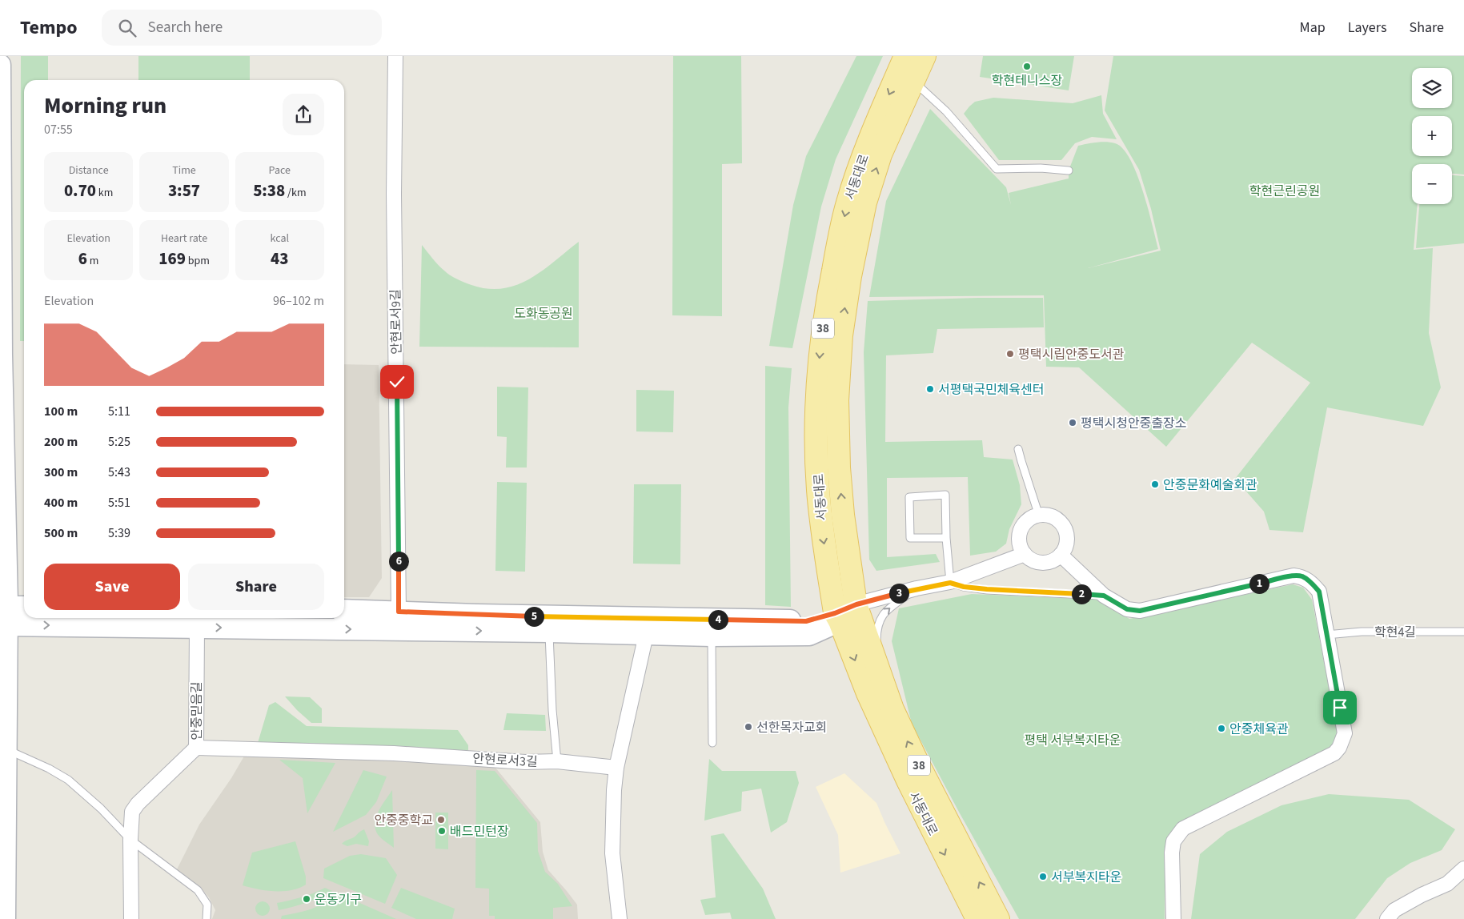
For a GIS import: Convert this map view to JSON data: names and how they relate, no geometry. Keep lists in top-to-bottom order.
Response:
{
  "streets": {
    "main road": ["서동대로", "38"],
    "street": ["안현로서9길", "안중믿음길", "안현로서3길"],
    "lane": ["학현4길"]
  },
  "crossings": [
    ["안중믿음길", "안현로서3길"]
  ],
  "parks": ["학현근린공원", "도화동공원", "평택 서부복지타운"],
  "places": [
    "학현테니스장",
    "평택시립안중도서관",
    "서평택국민체육센터",
    "평택시청안중출장소",
    "안중문화예술회관",
    "선한목자교회",
    "안중체육관",
    "안중중학교",
    "배드민턴장",
    "서부복지타운",
    "운동기구"
  ],
  "page": {
    "header": "Tempo",
    "search": "Search here",
    "nav": ["Map", "Layers", "Share"],
    "map_buttons": ["+", "−"],
    "heading": ["Morning run", "07:55"],
    "stats": [
      ["Distance", "0.70 km"],
      ["Time", "3:57"],
      ["Pace", "5:38 /km"],
      ["Elevation", "6 m"],
      ["Heart rate", "169 bpm"],
      ["kcal", "43"]
    ],
    "chart": ["Elevation", "96–102 m"],
    "list": [
      {
        "name": "100 m",
        "note": "5:11"
      },
      {
        "name": "200 m",
        "note": "5:25"
      },
      {
        "name": "300 m",
        "note": "5:43"
      },
      {
        "name": "400 m",
        "note": "5:51"
      },
      {
        "name": "500 m",
        "note": "5:39"
      }
    ],
    "pins": [
      "6",
      "1",
      "3",
      "2",
      "5",
      "4"
    ],
    "buttons": ["Save", "Share"]
  }
}
